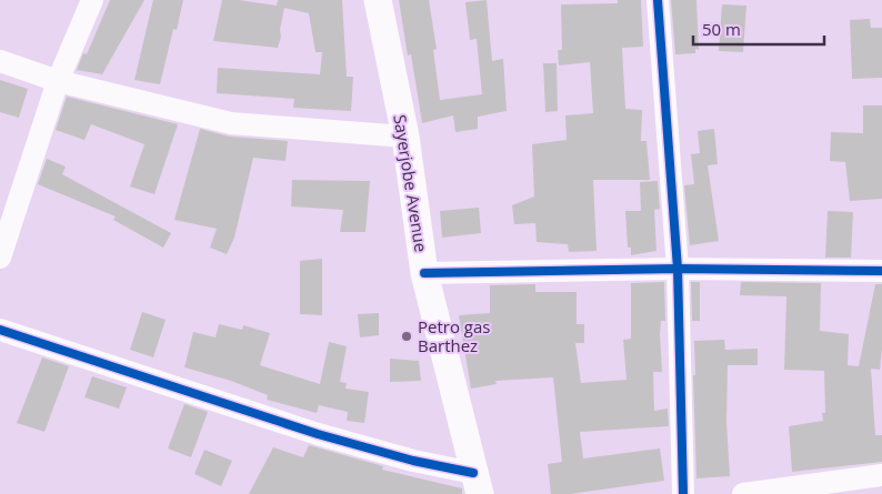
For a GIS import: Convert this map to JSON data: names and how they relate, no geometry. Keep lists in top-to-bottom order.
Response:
{
  "streets": {
    "main road": ["Sayerjobe Avenue"]
  },
  "places": ["Petro gas Barthez"],
  "scale_bar": "50 m"
}
